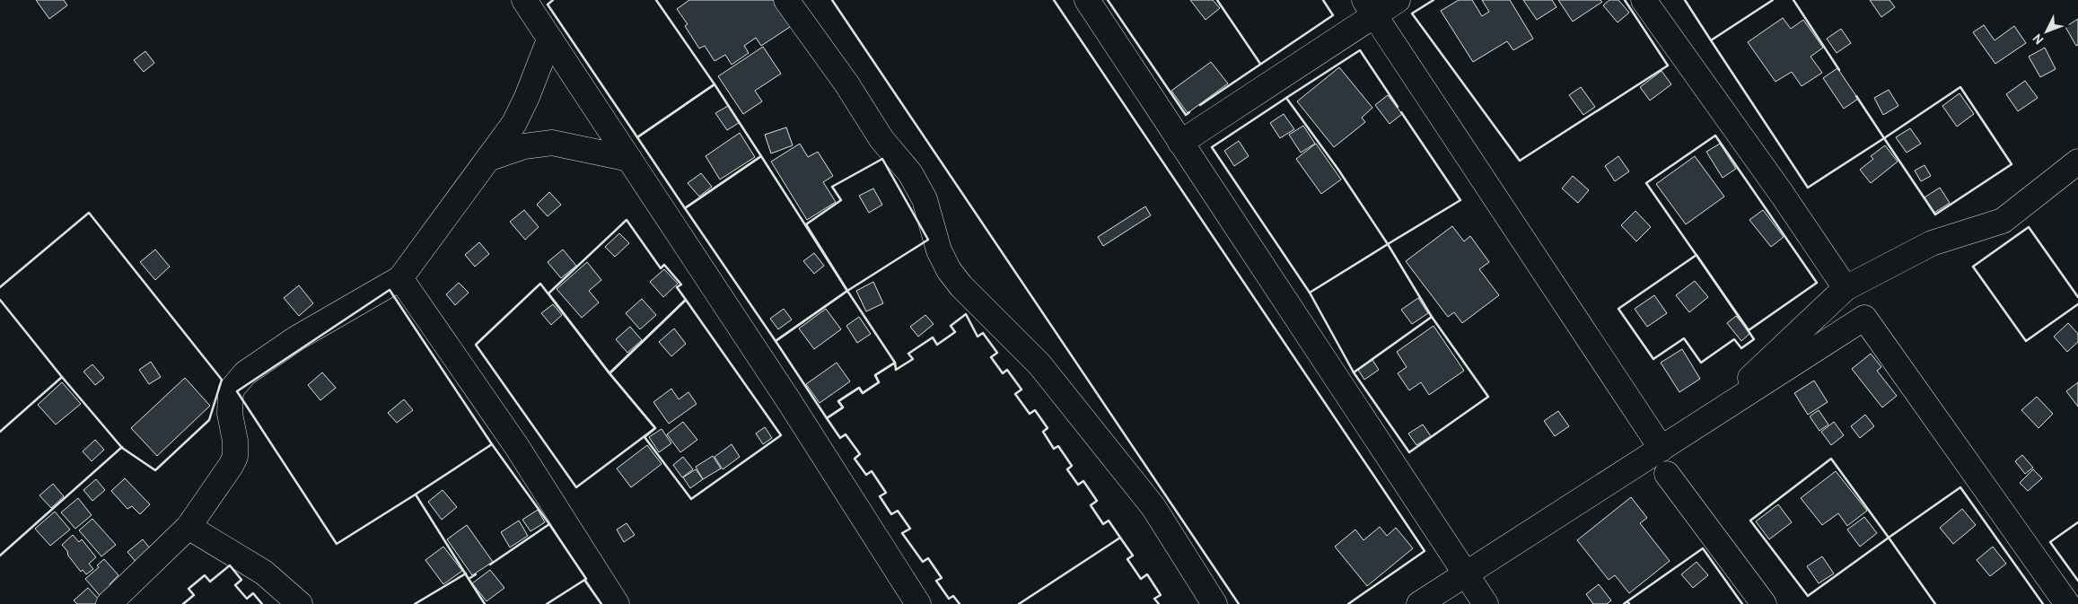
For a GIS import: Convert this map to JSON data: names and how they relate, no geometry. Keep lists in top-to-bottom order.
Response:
{
  "north": "bottom left"
}
